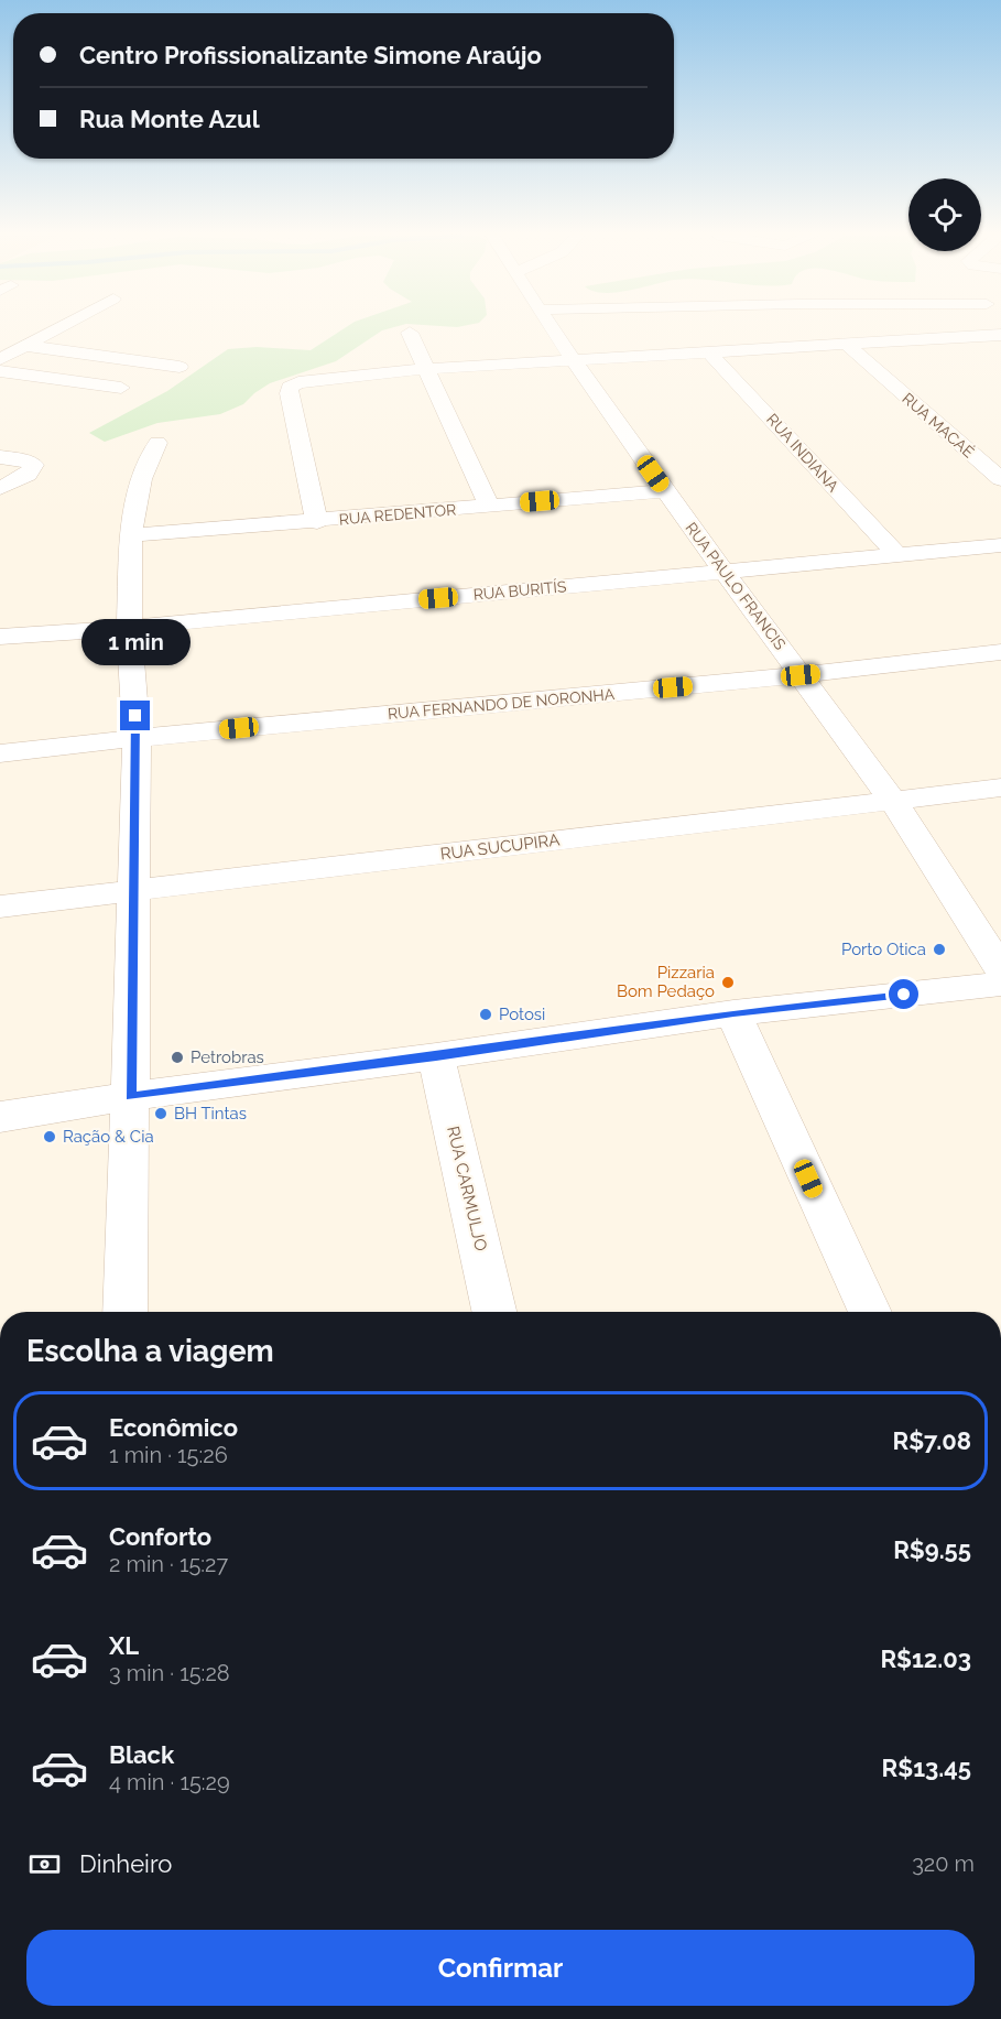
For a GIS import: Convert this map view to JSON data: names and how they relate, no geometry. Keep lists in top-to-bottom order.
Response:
{
  "streets": {
    "street": [
      "RUA MACAÉ",
      "RUA INDIANA",
      "RUA REDENTOR",
      "RUA PAULO FRANCIS",
      "RUA BURITÍS",
      "RUA FERNANDO DE NORONHA",
      "RUA SUCUPIRA",
      "RUA CARMULJO"
    ]
  },
  "crossings": [
    ["RUA INDIANA", "RUA BURITÍS"],
    ["RUA REDENTOR", "RUA PAULO FRANCIS"],
    ["RUA PAULO FRANCIS", "RUA BURITÍS"],
    ["RUA PAULO FRANCIS", "RUA FERNANDO DE NORONHA"],
    ["RUA PAULO FRANCIS", "RUA SUCUPIRA"]
  ],
  "places": [
    "Porto Otica",
    "Pizzaria Bom Pedaço",
    "Potosi",
    "Petrobras",
    "BH Tintas",
    "Ração & Cia"
  ],
  "page": {
    "banner": ["Centro Profissionalizante Simone Araújo", "Rua Monte Azul"],
    "bubble": "1 min",
    "heading": "Escolha a viagem",
    "list": [
      {
        "name": "Econômico",
        "note": "1 min · 15:26",
        "value": "R$7.08"
      },
      {
        "name": "Conforto",
        "note": "2 min · 15:27",
        "value": "R$9.55"
      },
      {
        "name": "XL",
        "note": "3 min · 15:28",
        "value": "R$12.03"
      },
      {
        "name": "Black",
        "note": "4 min · 15:29",
        "value": "R$13.45"
      }
    ],
    "pay": ["Dinheiro", "320 m"],
    "buttons": "Confirmar"
  }
}
